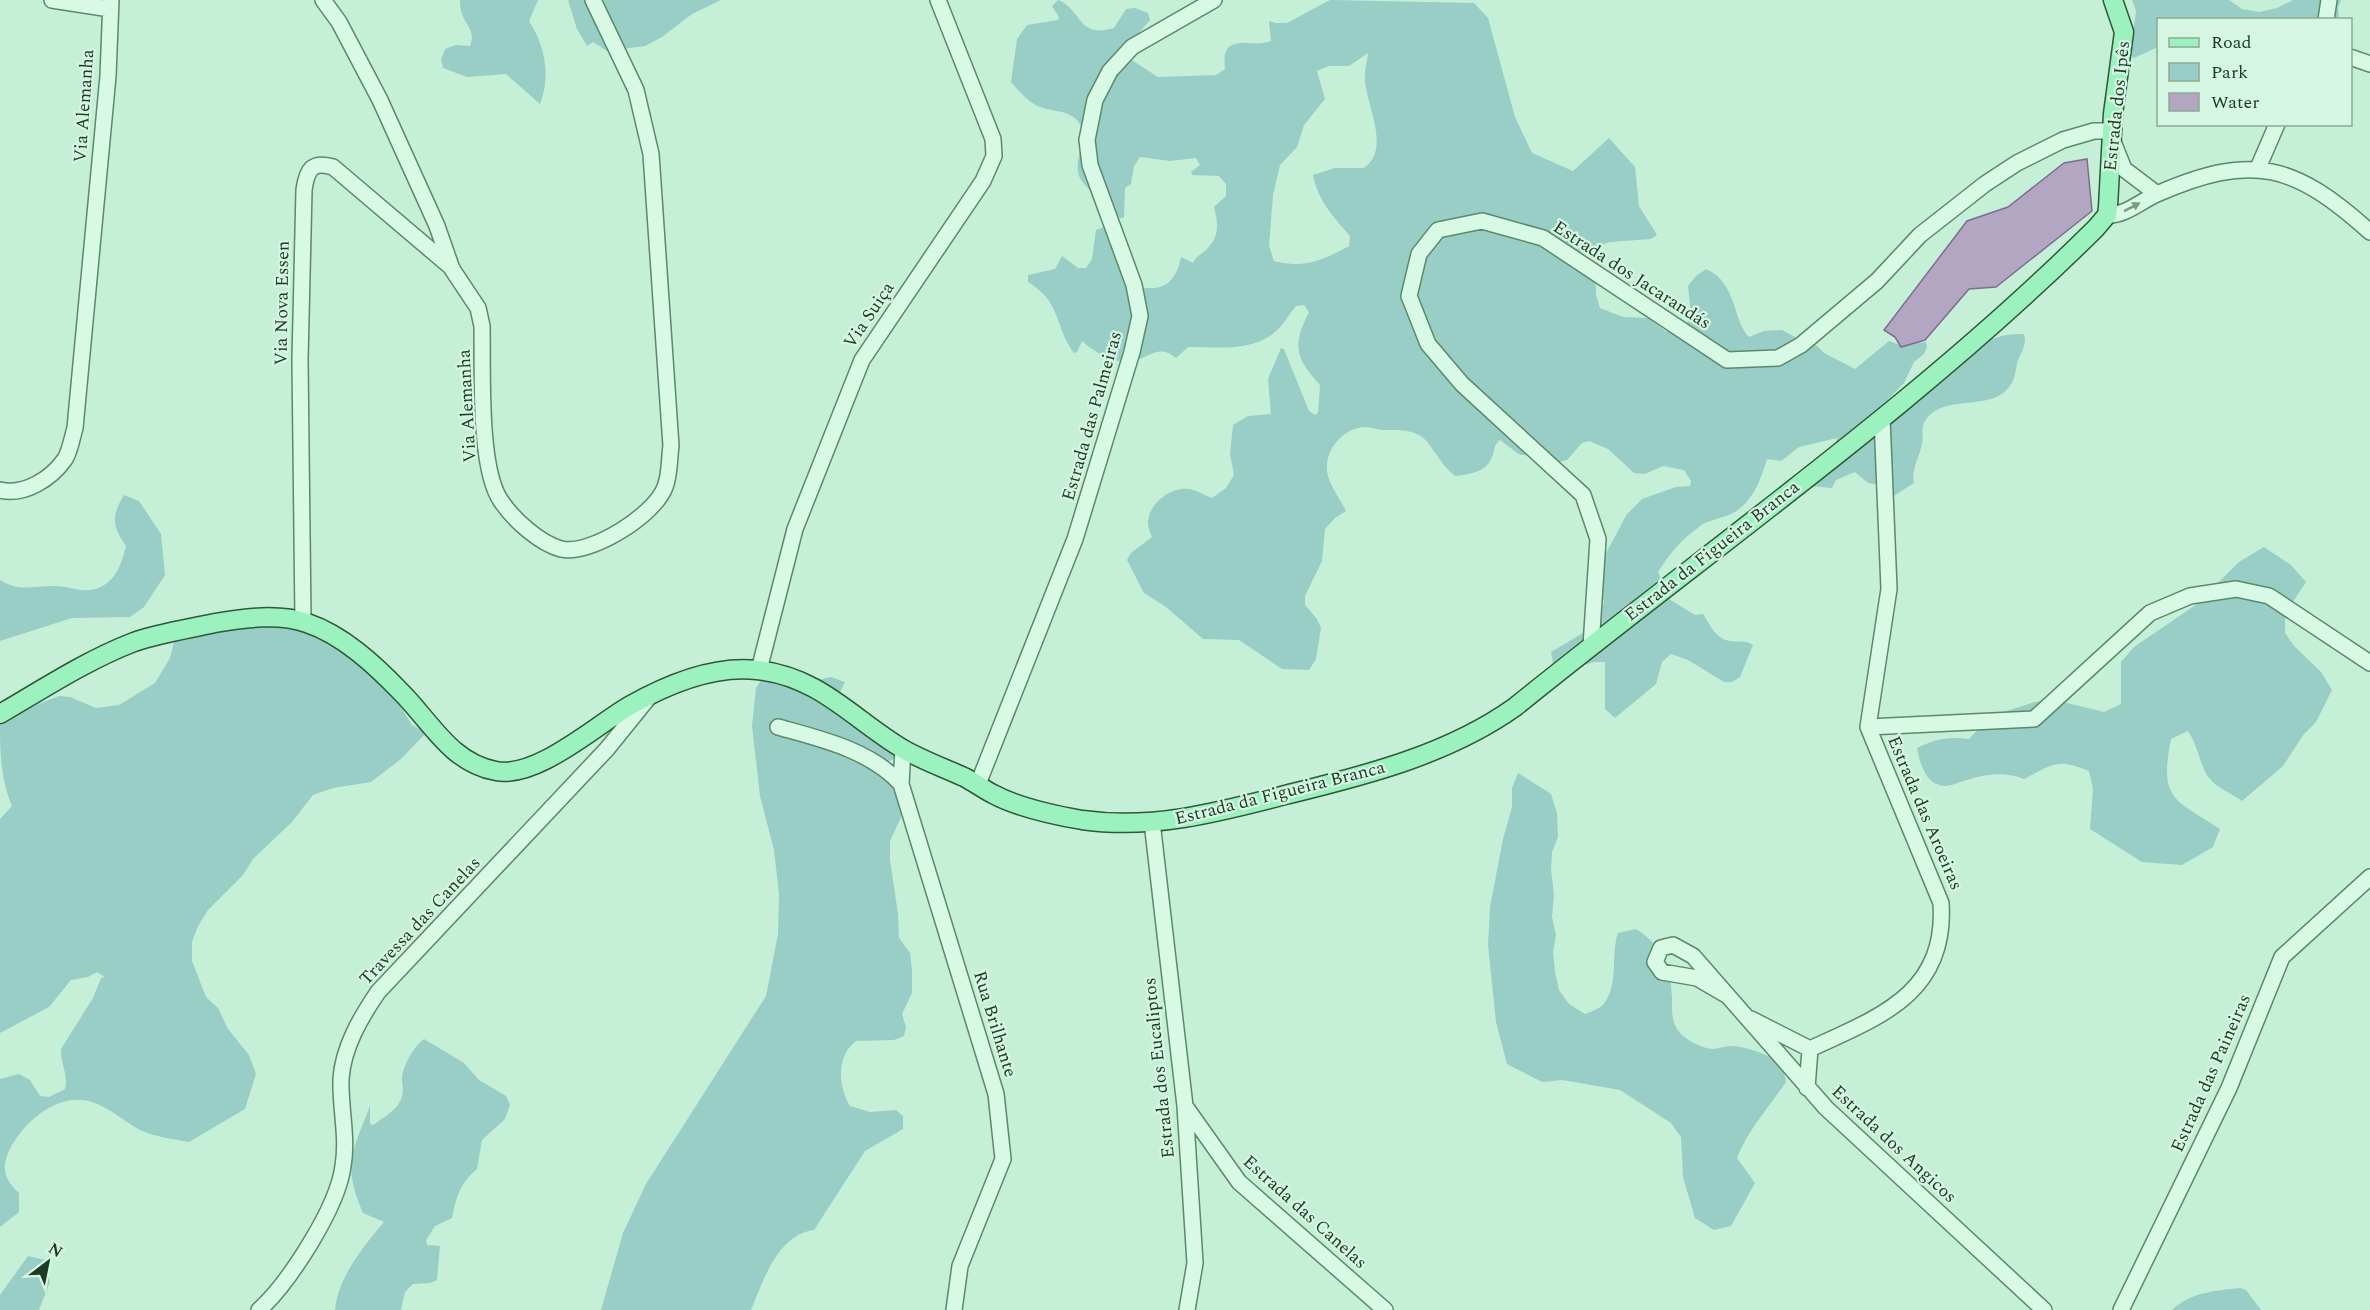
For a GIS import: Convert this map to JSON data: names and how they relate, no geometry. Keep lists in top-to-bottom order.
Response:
{
  "streets": {
    "main road": ["Estrada dos Ipês", "Estrada da Figueira Branca"],
    "street": [
      "Via Alemanha",
      "Estrada dos Jacarandás",
      "Via Nova Essen",
      "Via Suiça",
      "Estrada das Palmeiras",
      "Estrada das Aroeiras",
      "Travessa das Canelas",
      "Rua Brilhante",
      "Estrada dos Eucaliptos",
      "Estrada das Paineiras",
      "Estrada dos Angicos",
      "Estrada das Canelas"
    ]
  },
  "crossings": [
    ["Via Alemanha", "Via Nova Essen"],
    ["Estrada dos Ipês", "Estrada dos Jacarandás"],
    ["Estrada dos Ipês", "Estrada da Figueira Branca"],
    ["Estrada dos Jacarandás", "Estrada da Figueira Branca"],
    ["Via Nova Essen", "Estrada da Figueira Branca"],
    ["Via Suiça", "Estrada da Figueira Branca"],
    ["Estrada das Palmeiras", "Estrada da Figueira Branca"],
    ["Estrada da Figueira Branca", "Estrada das Aroeiras"],
    ["Estrada da Figueira Branca", "Travessa das Canelas"],
    ["Estrada da Figueira Branca", "Rua Brilhante"],
    ["Estrada da Figueira Branca", "Estrada dos Eucaliptos"],
    ["Estrada dos Eucaliptos", "Estrada das Canelas"]
  ],
  "legend": ["Road", "Park", "Water"],
  "north": "top right"
}
